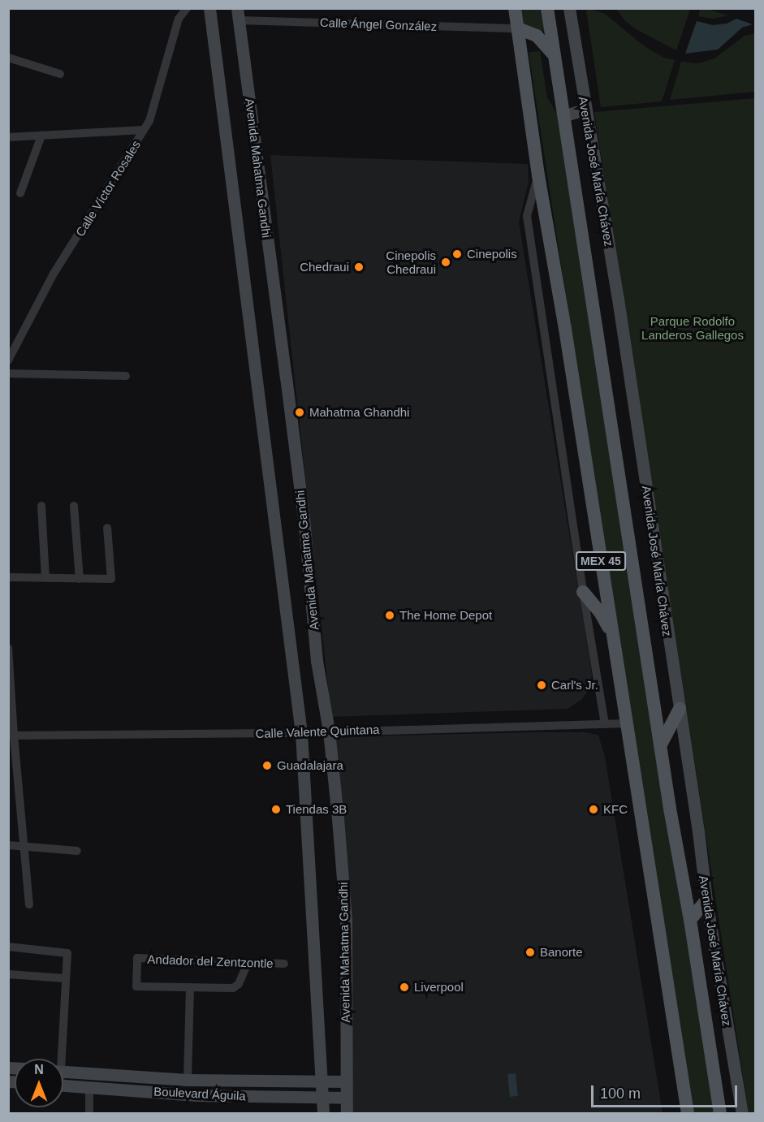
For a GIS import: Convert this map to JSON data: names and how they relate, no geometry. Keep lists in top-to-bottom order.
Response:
{
  "streets": {
    "main road": [
      "Avenida Mahatma Gandhi",
      "Avenida José María Chávez",
      "MEX 45",
      "Boulevard Águila"
    ],
    "street": [
      "Calle Ángel González",
      "Calle Víctor Rosales",
      "Calle Valente Quintana",
      "Andador del Zentzontle"
    ]
  },
  "crossings": [
    ["Calle Ángel González", "Avenida Mahatma Gandhi"],
    ["Calle Ángel González", "MEX 45"],
    ["Avenida Mahatma Gandhi", "Calle Valente Quintana"],
    ["Avenida Mahatma Gandhi", "Boulevard Águila"],
    ["MEX 45", "Calle Valente Quintana"]
  ],
  "parks": ["Parque Rodolfo Landeros Gallegos"],
  "places": [
    "Cinepolis",
    "Cinepolis Chedraui",
    "Chedraui",
    "Mahatma Ghandhi",
    "The Home Depot",
    "Carl's Jr.",
    "Guadalajara",
    "Tiendas 3B",
    "KFC",
    "Banorte",
    "Liverpool"
  ],
  "scale_bar": "100 m",
  "north": "top"
}
